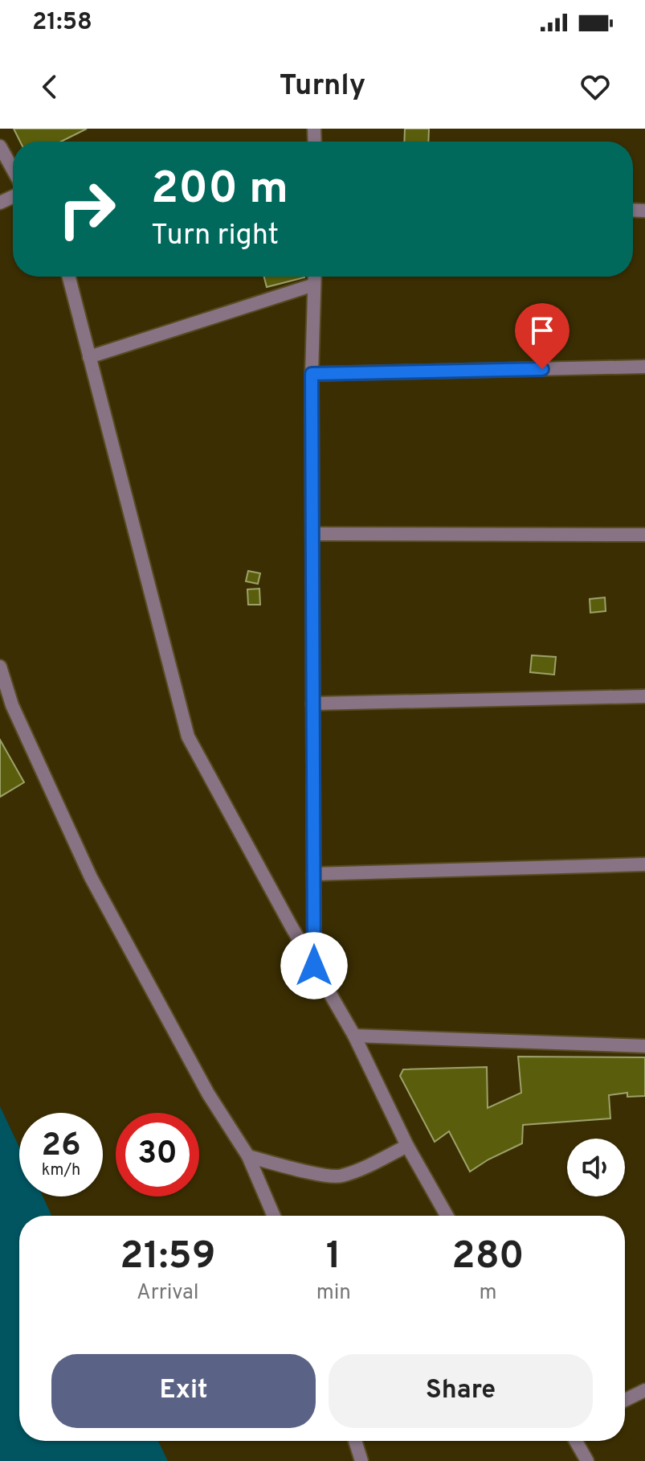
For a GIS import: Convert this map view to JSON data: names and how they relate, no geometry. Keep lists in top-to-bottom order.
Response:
{
  "page": {
    "status": "21:58",
    "header": "Turnly",
    "turn": ["200 m", "Turn right"],
    "speed": "26 km/h",
    "limit": "30",
    "eta": [
      "21:59",
      "Arrival",
      "1",
      "min",
      "280",
      "m"
    ],
    "buttons": ["Exit", "Share"]
  }
}
